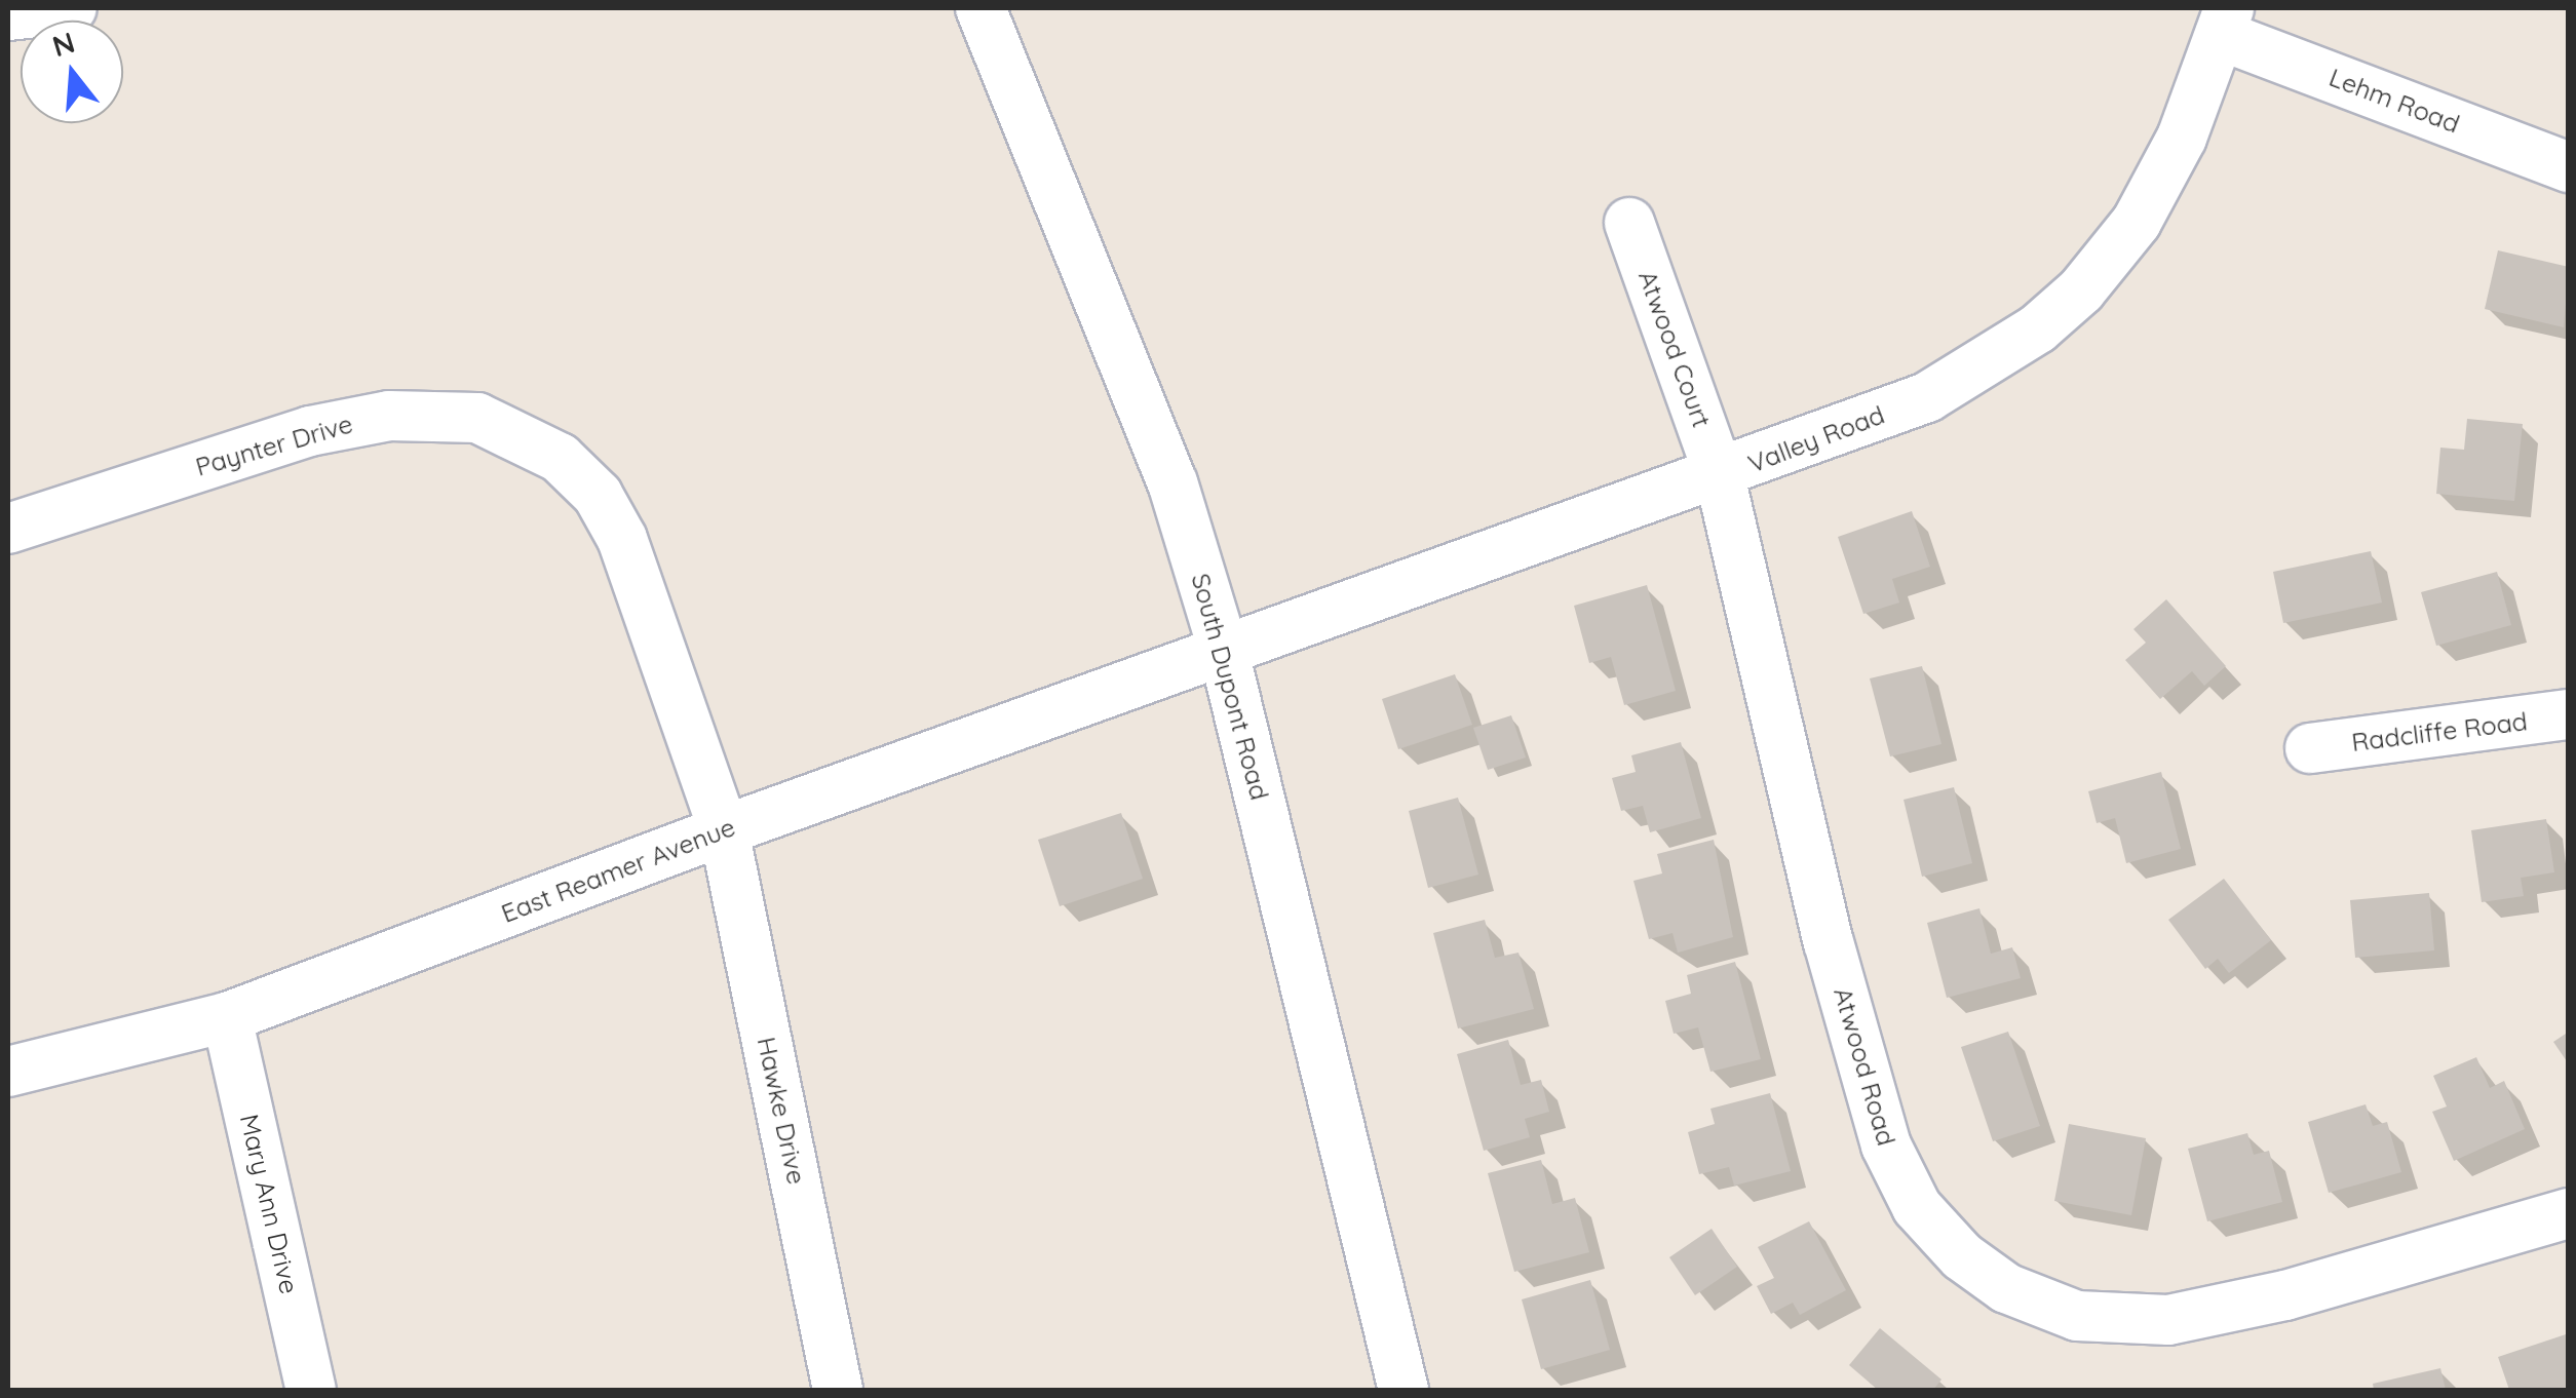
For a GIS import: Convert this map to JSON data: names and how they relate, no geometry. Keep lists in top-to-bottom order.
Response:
{
  "streets": {
    "street": [
      "Lehm Road",
      "Atwood Court",
      "Valley Road",
      "Paynter Drive",
      "South Dupont Road",
      "Radcliffe Road",
      "East Reamer Avenue",
      "Atwood Road",
      "Hawke Drive",
      "Mary Ann Drive"
    ]
  },
  "crossings": [
    ["Lehm Road", "Valley Road"],
    ["Atwood Court", "Valley Road"],
    ["Atwood Court", "Atwood Road"],
    ["Valley Road", "South Dupont Road"],
    ["Valley Road", "East Reamer Avenue"],
    ["Valley Road", "Atwood Road"],
    ["Paynter Drive", "East Reamer Avenue"],
    ["Paynter Drive", "Hawke Drive"],
    ["South Dupont Road", "East Reamer Avenue"],
    ["East Reamer Avenue", "Hawke Drive"],
    ["East Reamer Avenue", "Mary Ann Drive"]
  ],
  "north": "top"
}
